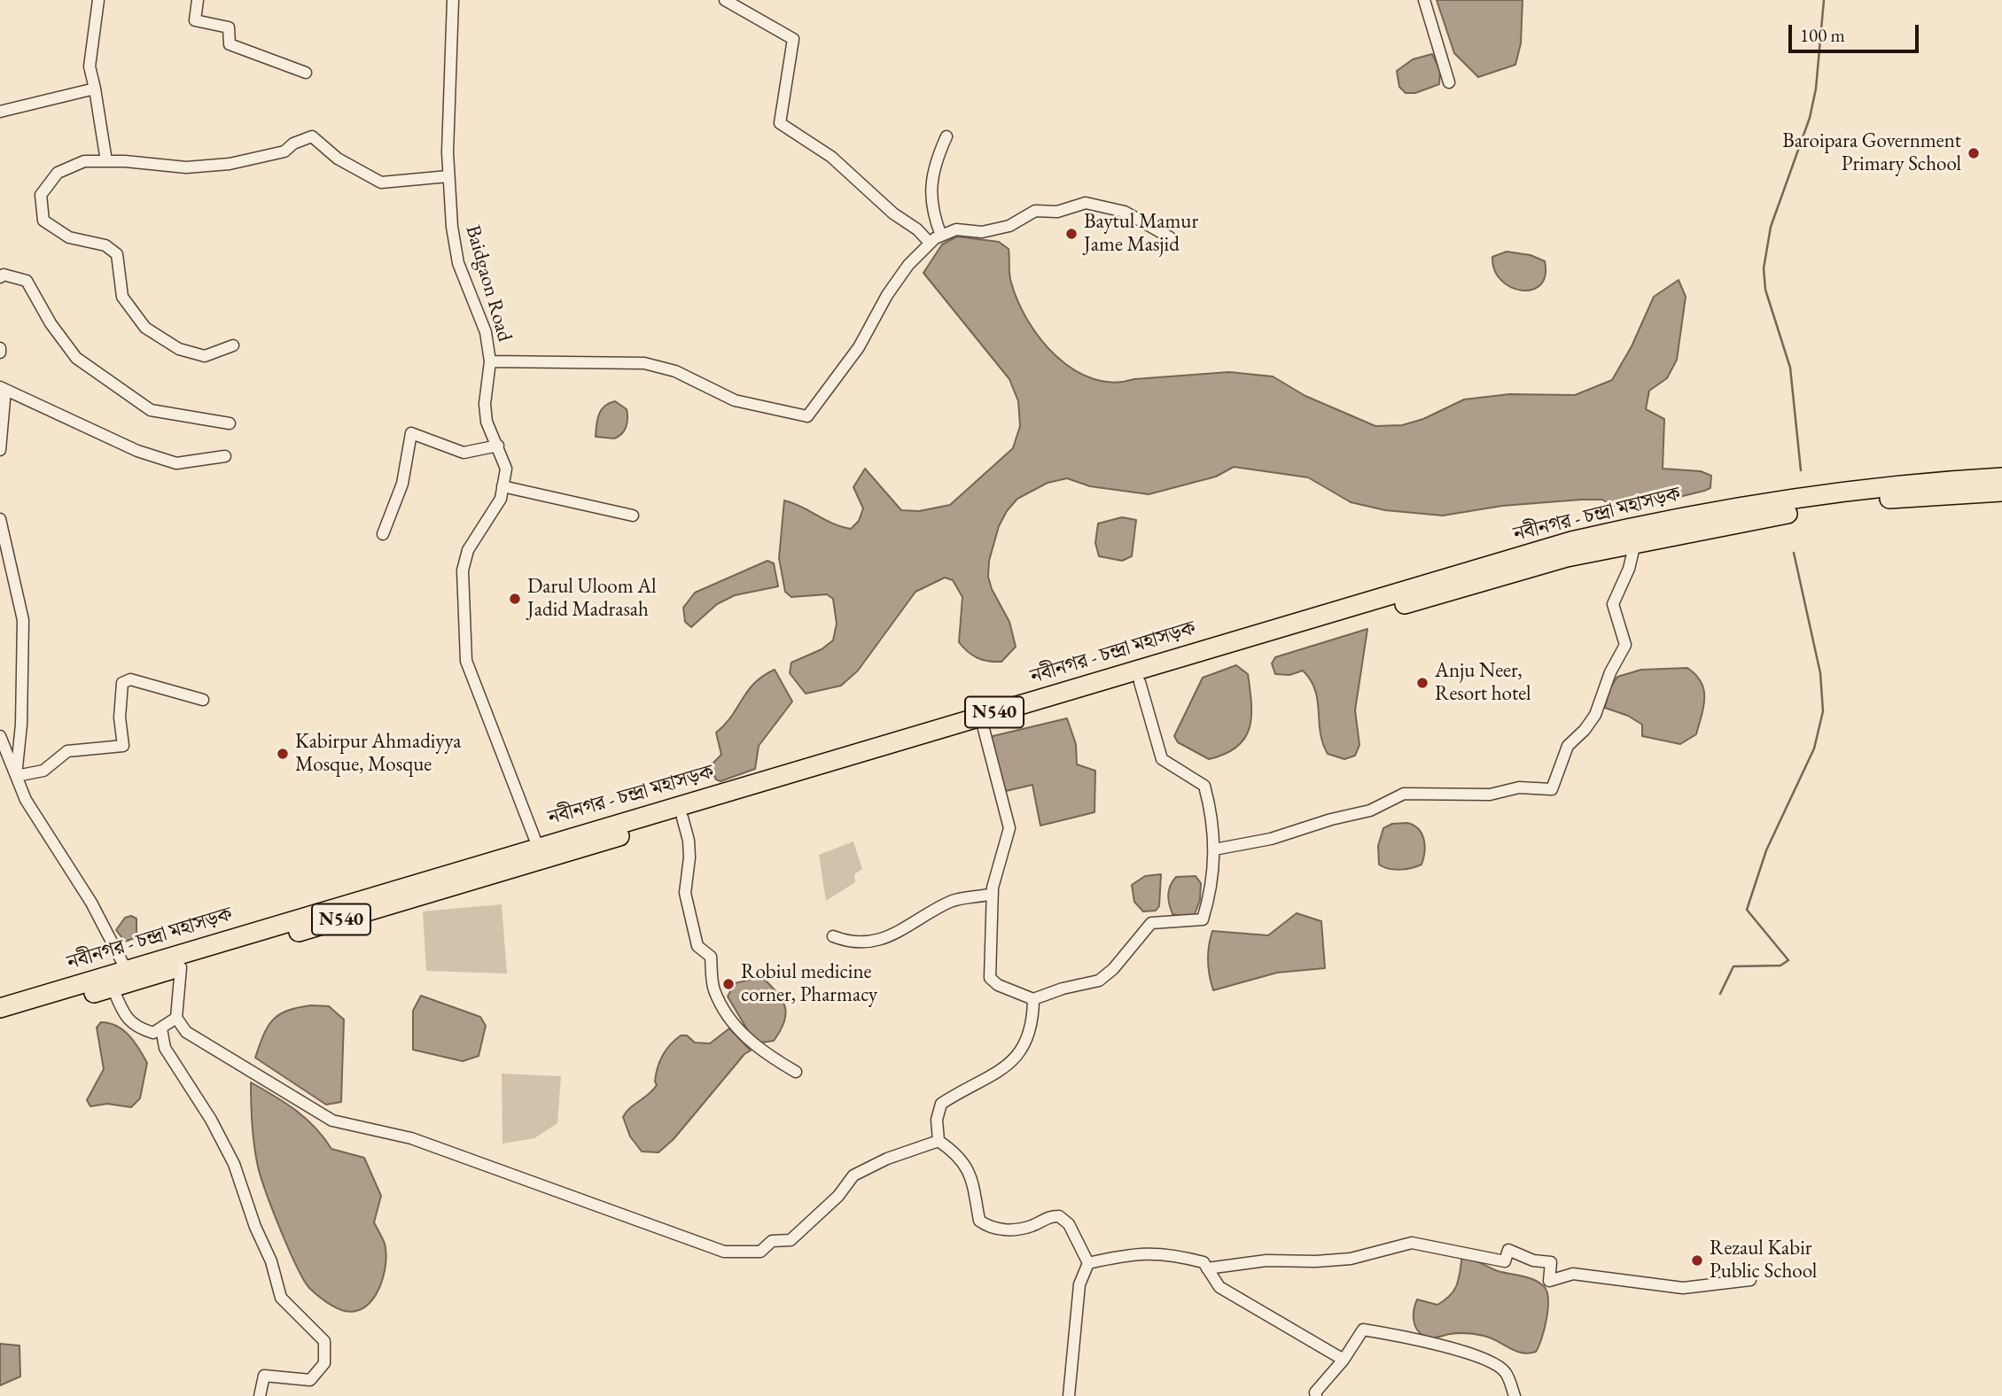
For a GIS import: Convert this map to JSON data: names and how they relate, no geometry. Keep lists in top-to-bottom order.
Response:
{
  "streets": {
    "highway": ["নবীনগর - চন্দ্রা মহাসড়ক", "N540"],
    "street": ["Baidgaon Road"]
  },
  "crossings": [
    ["Baidgaon Road", "নবীনগর - চন্দ্রা মহাসড়ক"]
  ],
  "places": [
    "Baroipara Government Primary School",
    "Baytul Mamur Jame Masjid",
    "Darul Uloom Al Jadid Madrasah",
    "Anju Neer, Resort hotel",
    "Kabirpur Ahmadiyya Mosque, Mosque",
    "Robiul medicine corner, Pharmacy",
    "Rezaul Kabir Public School"
  ],
  "scale_bar": "100 m"
}
